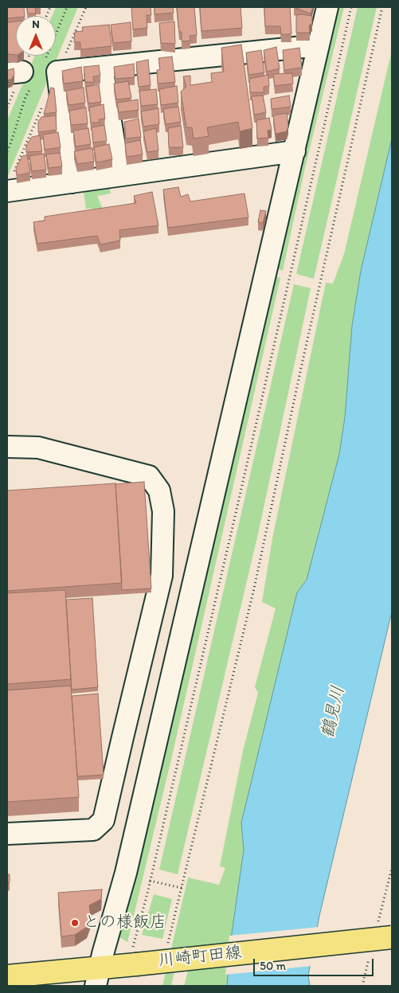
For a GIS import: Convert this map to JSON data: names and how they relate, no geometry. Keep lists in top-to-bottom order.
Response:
{
  "streets": {
    "main road": ["川崎町田線"]
  },
  "water": ["鶴見川"],
  "places": ["との様飯店"],
  "scale_bar": "50 m",
  "north": "top"
}
